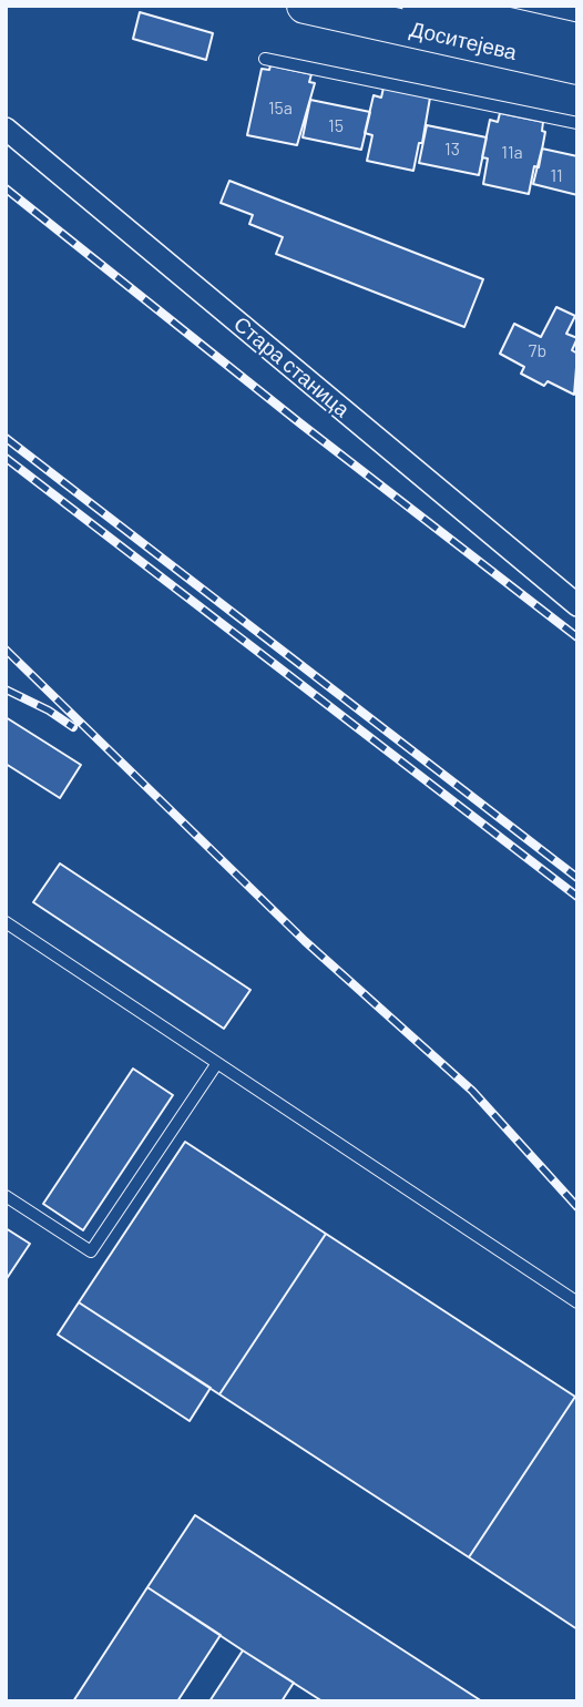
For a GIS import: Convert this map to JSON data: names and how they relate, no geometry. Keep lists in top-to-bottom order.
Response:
{
  "streets": {
    "main road": ["Доситејева"],
    "street": ["Стара станица"]
  },
  "house_numbers": [
    "15a",
    "15",
    "13",
    "11a",
    "11",
    "7b"
  ]
}
